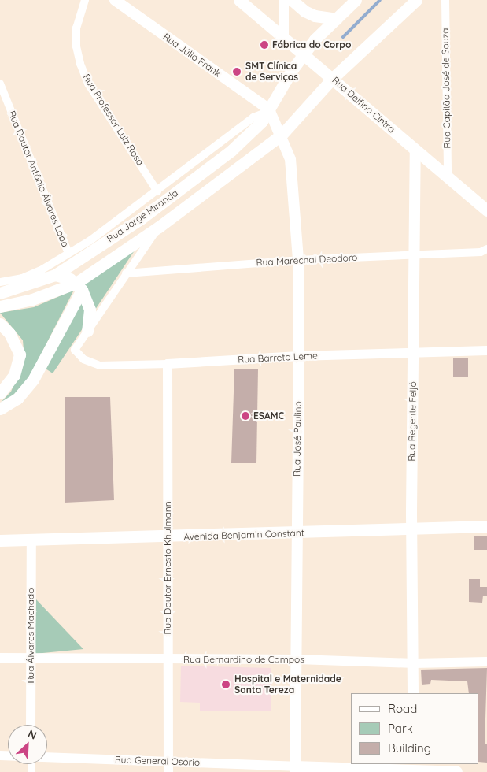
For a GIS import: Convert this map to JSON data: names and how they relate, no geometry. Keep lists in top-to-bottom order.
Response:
{
  "streets": {
    "main road": [
      "Rua Júlio Frank",
      "Rua Delfino Cintra",
      "Rua Jorge Miranda",
      "Rua Regente Feijó",
      "Rua José Paulino",
      "Avenida Benjamin Constant",
      "Rua General Osório"
    ],
    "street": [
      "Rua Capitão José de Souza",
      "Rua Professor Luiz Rosa",
      "Rua Doutor Antônio Álvares Lobo",
      "Rua Marechal Deodoro",
      "Rua Barreto Leme",
      "Rua Doutor Ernesto Khulmann",
      "Rua Álvares Machado",
      "Rua Bernardino de Campos"
    ]
  },
  "crossings": [
    ["Rua Júlio Frank", "Rua Jorge Miranda"],
    ["Rua Júlio Frank", "Rua José Paulino"],
    ["Rua Capitão José de Souza", "Rua Delfino Cintra"],
    ["Rua Delfino Cintra", "Rua Jorge Miranda"],
    ["Rua Delfino Cintra", "Rua Regente Feijó"],
    ["Rua Professor Luiz Rosa", "Rua Jorge Miranda"],
    ["Rua Doutor Antônio Álvares Lobo", "Rua Jorge Miranda"],
    ["Rua Jorge Miranda", "Rua Marechal Deodoro"],
    ["Rua Jorge Miranda", "Rua Barreto Leme"],
    ["Rua Jorge Miranda", "Rua José Paulino"],
    ["Rua Marechal Deodoro", "Rua Regente Feijó"],
    ["Rua Marechal Deodoro", "Rua José Paulino"],
    ["Rua Barreto Leme", "Rua Regente Feijó"],
    ["Rua Barreto Leme", "Rua José Paulino"],
    ["Rua Barreto Leme", "Rua Doutor Ernesto Khulmann"],
    ["Rua Regente Feijó", "Avenida Benjamin Constant"],
    ["Rua Regente Feijó", "Rua Bernardino de Campos"],
    ["Rua José Paulino", "Avenida Benjamin Constant"],
    ["Rua José Paulino", "Rua Bernardino de Campos"],
    ["Rua José Paulino", "Rua General Osório"],
    ["Avenida Benjamin Constant", "Rua Doutor Ernesto Khulmann"],
    ["Avenida Benjamin Constant", "Rua Álvares Machado"],
    ["Rua Doutor Ernesto Khulmann", "Rua Bernardino de Campos"],
    ["Rua Doutor Ernesto Khulmann", "Rua General Osório"],
    ["Rua Álvares Machado", "Rua Bernardino de Campos"]
  ],
  "places": [
    "Fábrica do Corpo",
    "SMT Clínica de Serviços",
    "ESAMC",
    "Hospital e Maternidade Santa Tereza"
  ],
  "legend": ["Road", "Park", "Building"],
  "north": "top right"
}
